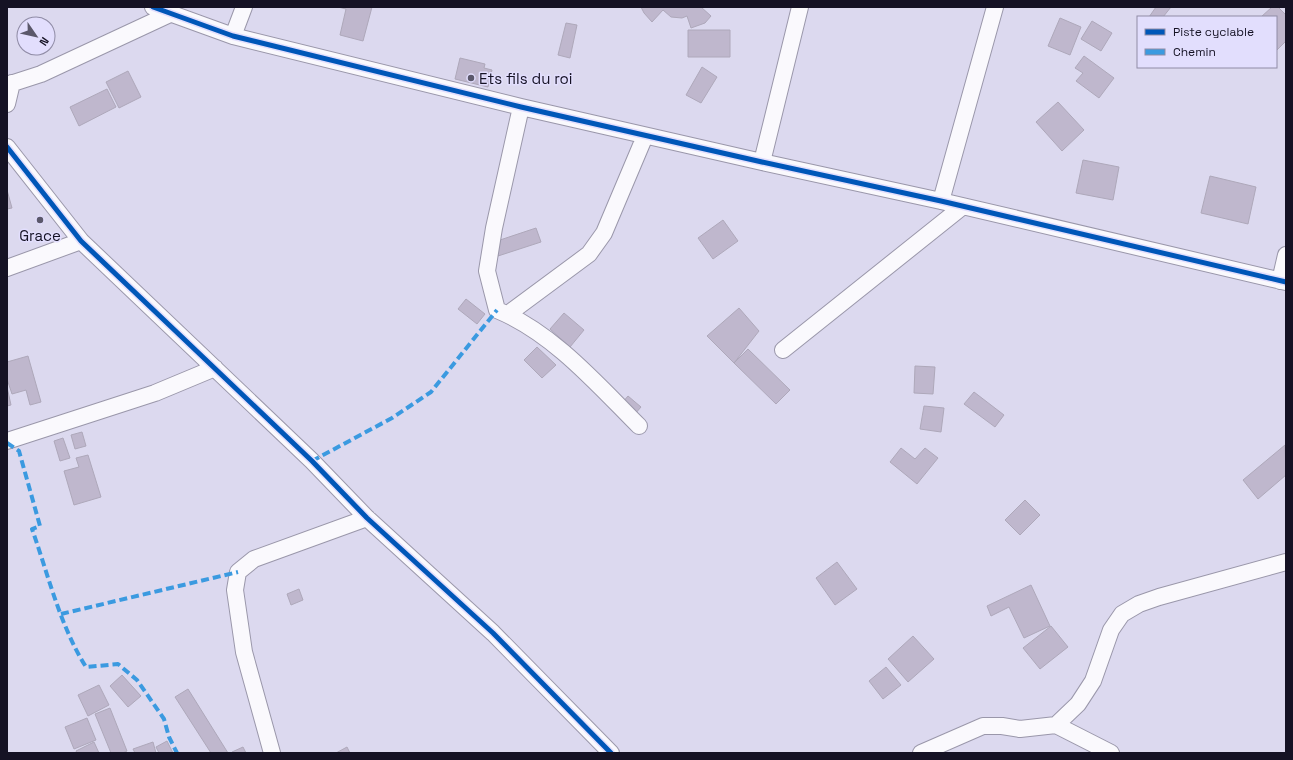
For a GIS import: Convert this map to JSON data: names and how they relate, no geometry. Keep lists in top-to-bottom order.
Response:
{
  "places": ["Ets fils du roi", "Grace"],
  "legend": ["Piste cyclable", "Chemin"],
  "north": "bottom right"
}
